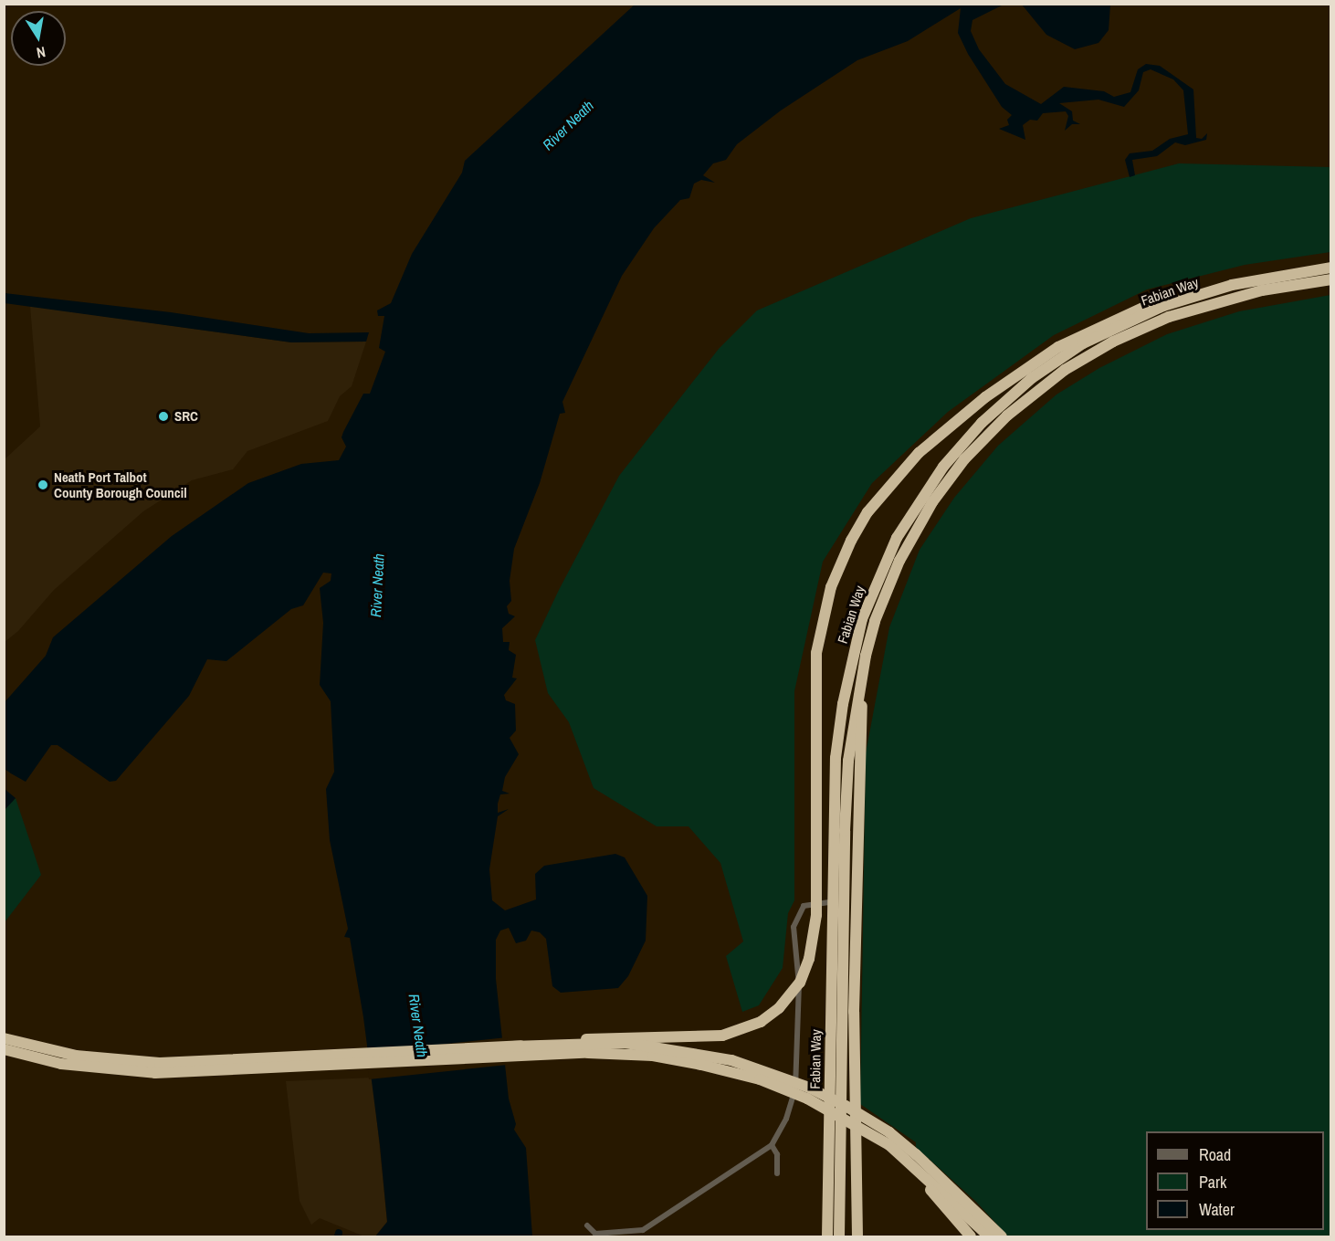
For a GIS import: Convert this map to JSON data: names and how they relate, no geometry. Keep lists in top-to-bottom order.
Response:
{
  "streets": {
    "highway": ["Fabian Way"]
  },
  "water": ["River Neath"],
  "places": ["SRC", "Neath Port Talbot County Borough Council"],
  "legend": ["Road", "Park", "Water"],
  "north": "bottom"
}
